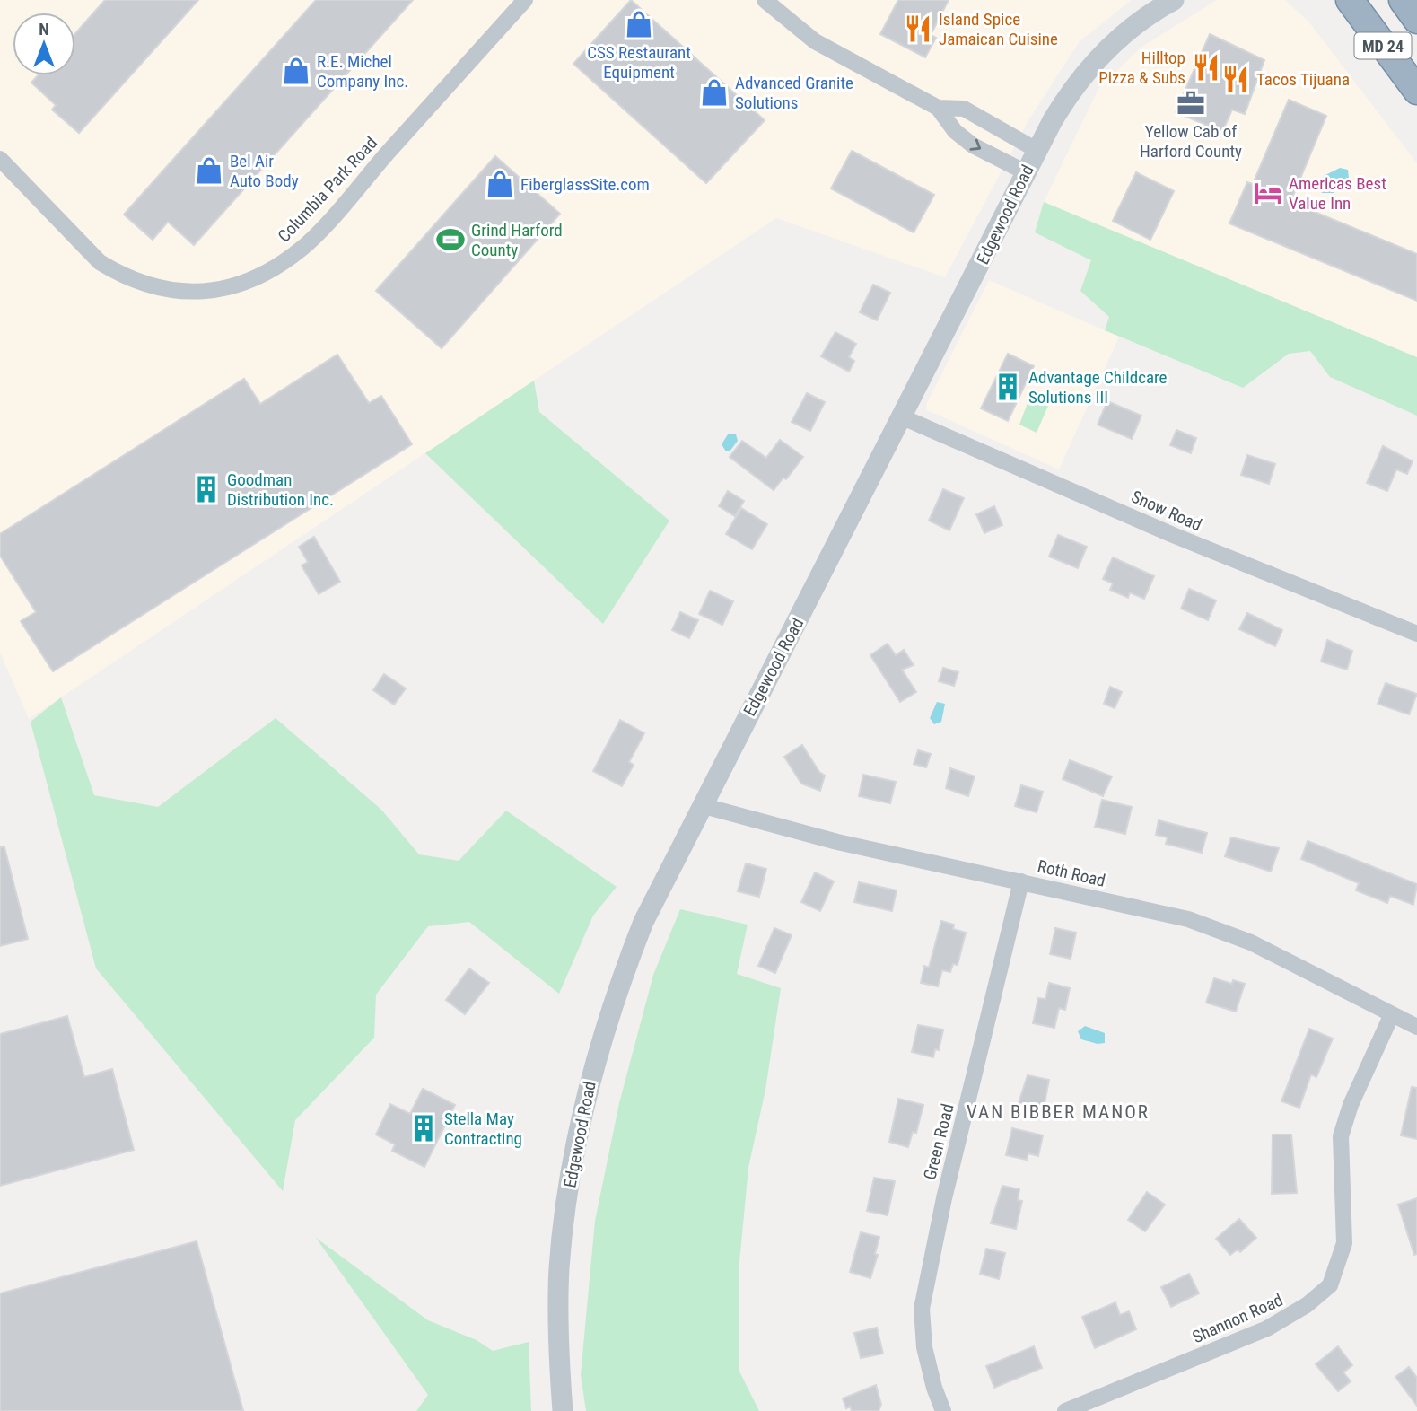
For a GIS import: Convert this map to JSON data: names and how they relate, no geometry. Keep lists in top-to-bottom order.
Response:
{
  "streets": {
    "highway": ["MD 24"],
    "street": [
      "Columbia Park Road",
      "Edgewood Road",
      "Snow Road",
      "Roth Road",
      "Green Road",
      "Shannon Road"
    ]
  },
  "crossings": [
    ["Edgewood Road", "Snow Road"],
    ["Edgewood Road", "Roth Road"],
    ["Roth Road", "Green Road"],
    ["Roth Road", "Shannon Road"]
  ],
  "districts": ["VAN BIBBER MANOR"],
  "places": {
    "shop": [
      "CSS Restaurant Equipment",
      "R.E. Michel Company Inc.",
      "Advanced Granite Solutions",
      "Bel Air Auto Body",
      "FiberglassSite.com"
    ],
    "restaurant": ["Island Spice Jamaican Cuisine", "Hilltop Pizza & Subs", "Tacos Tijuana"],
    "office": ["Yellow Cab of Harford County"],
    "hotel": ["Americas Best Value Inn"],
    "sports": ["Grind Harford County"],
    "building": ["Advantage Childcare Solutions III", "Goodman Distribution Inc.", "Stella May Contracting"]
  },
  "north": "top"
}
